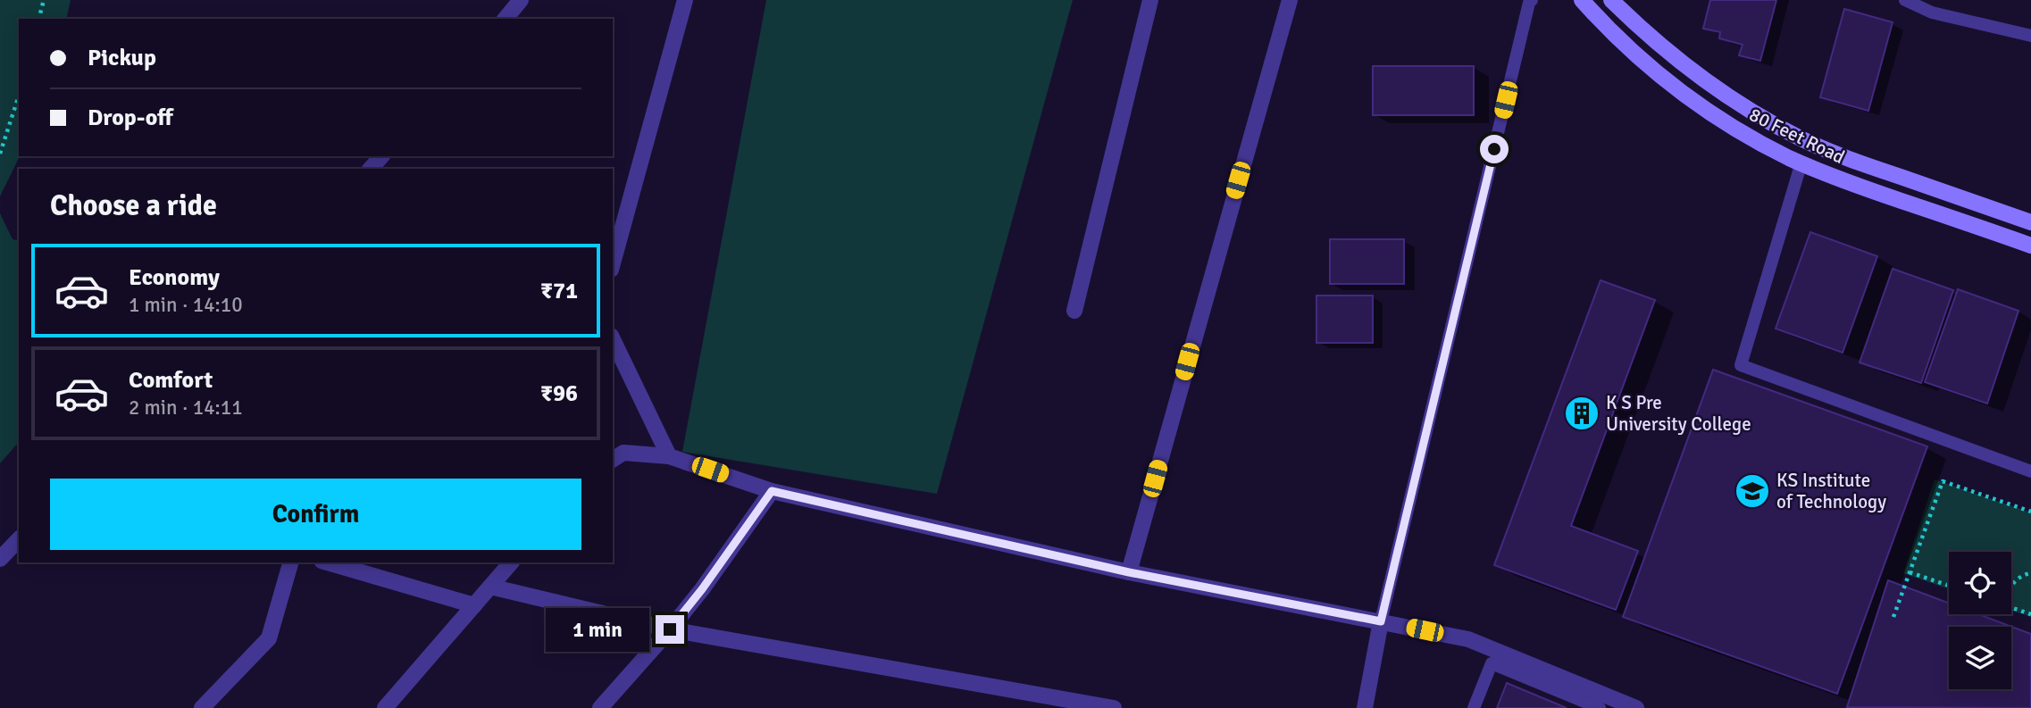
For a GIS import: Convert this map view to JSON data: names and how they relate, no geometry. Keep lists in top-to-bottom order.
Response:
{
  "streets": {
    "main road": ["80 Feet Road"]
  },
  "places": {
    "building": ["K S Pre University College"],
    "school or university": ["KS Institute of Technology"]
  },
  "page": {
    "banner": ["Pickup", "Drop-off"],
    "heading": "Choose a ride",
    "list": [
      {
        "name": "Economy",
        "note": "1 min · 14:10",
        "value": "₹71"
      },
      {
        "name": "Comfort",
        "note": "2 min · 14:11",
        "value": "₹96"
      }
    ],
    "buttons": "Confirm",
    "bubble": "1 min"
  }
}
